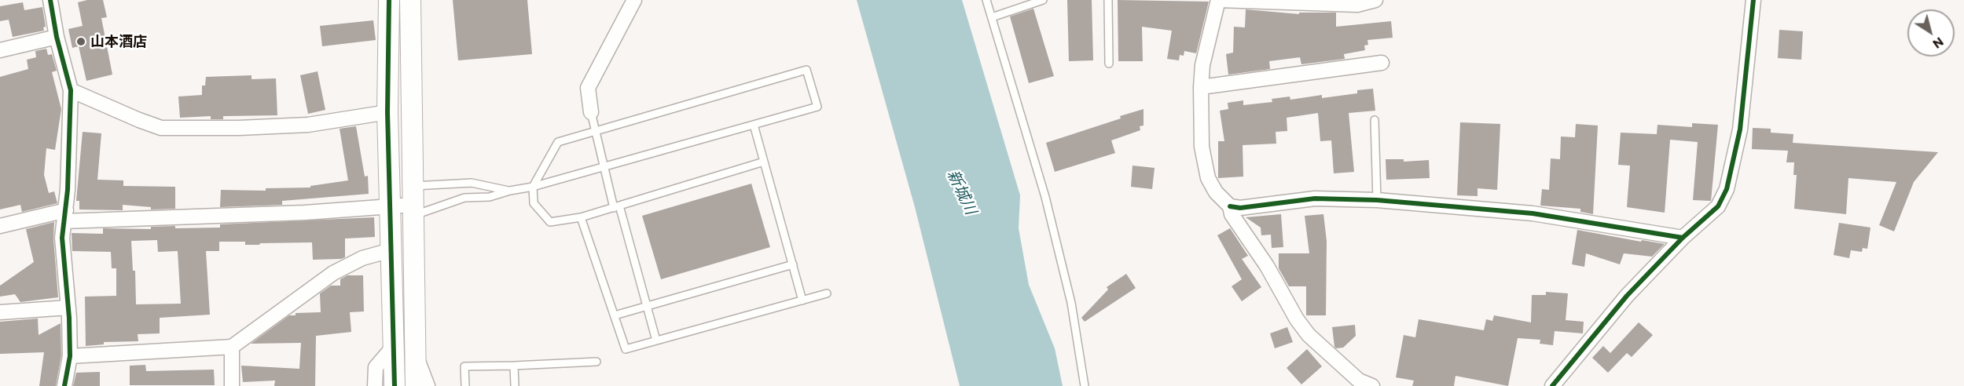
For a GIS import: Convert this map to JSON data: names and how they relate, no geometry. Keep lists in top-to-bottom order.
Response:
{
  "water": ["新城川"],
  "places": ["山本酒店"],
  "north": "bottom right"
}
